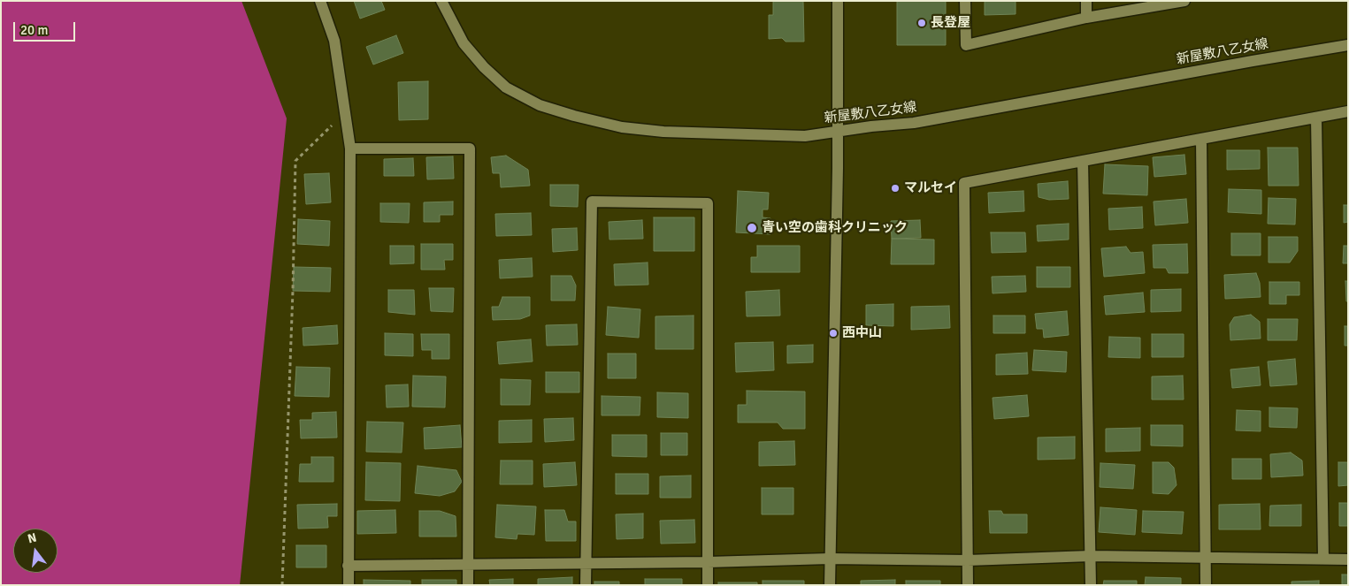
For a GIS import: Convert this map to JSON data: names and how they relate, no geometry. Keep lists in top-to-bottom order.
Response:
{
  "streets": {
    "street": ["新屋敷八乙女線"]
  },
  "places": [
    "長登屋",
    "マルセイ",
    "青い空の歯科クリニック",
    "西中山"
  ],
  "scale_bar": "20 m",
  "north": "top"
}
